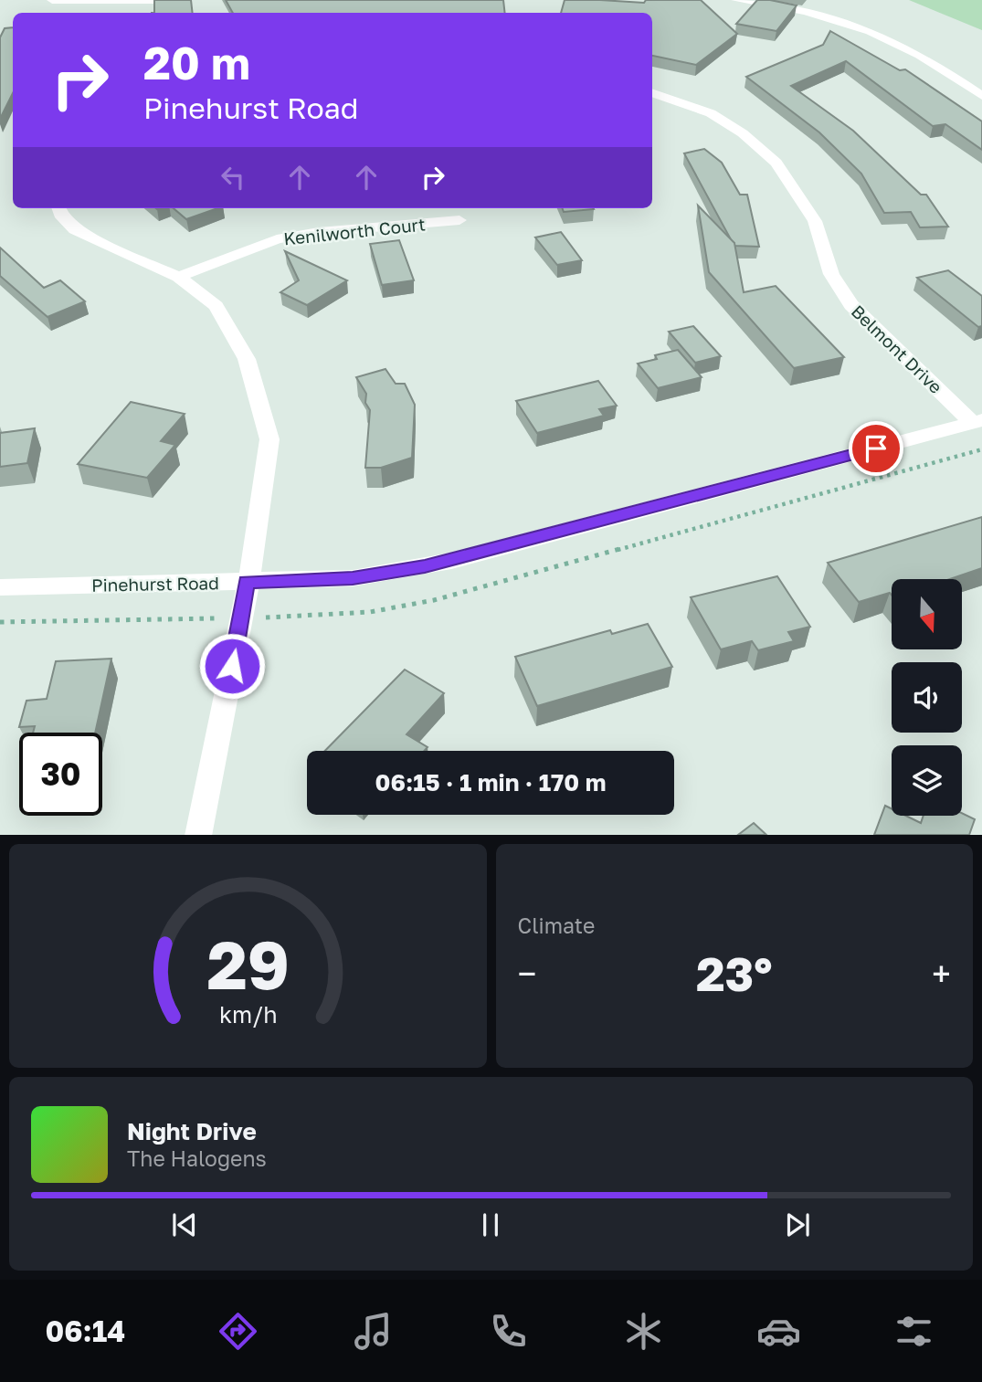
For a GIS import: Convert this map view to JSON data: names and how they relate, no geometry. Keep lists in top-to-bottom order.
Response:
{
  "streets": {
    "street": ["Kenilworth Court", "Belmont Drive", "Pinehurst Road"]
  },
  "crossings": [
    ["Belmont Drive", "Pinehurst Road"]
  ],
  "north": "bottom",
  "page": {
    "turn": ["20 m", "Pinehurst Road"],
    "limit": "30",
    "trip": "06:15 · 1 min · 170 m",
    "tile": "Climate",
    "heat": ["−", "23°", "+"],
    "song": ["Night Drive", "The Halogens"],
    "tabs": "06:14",
    "gauge": ["29", "km/h"]
  }
}
